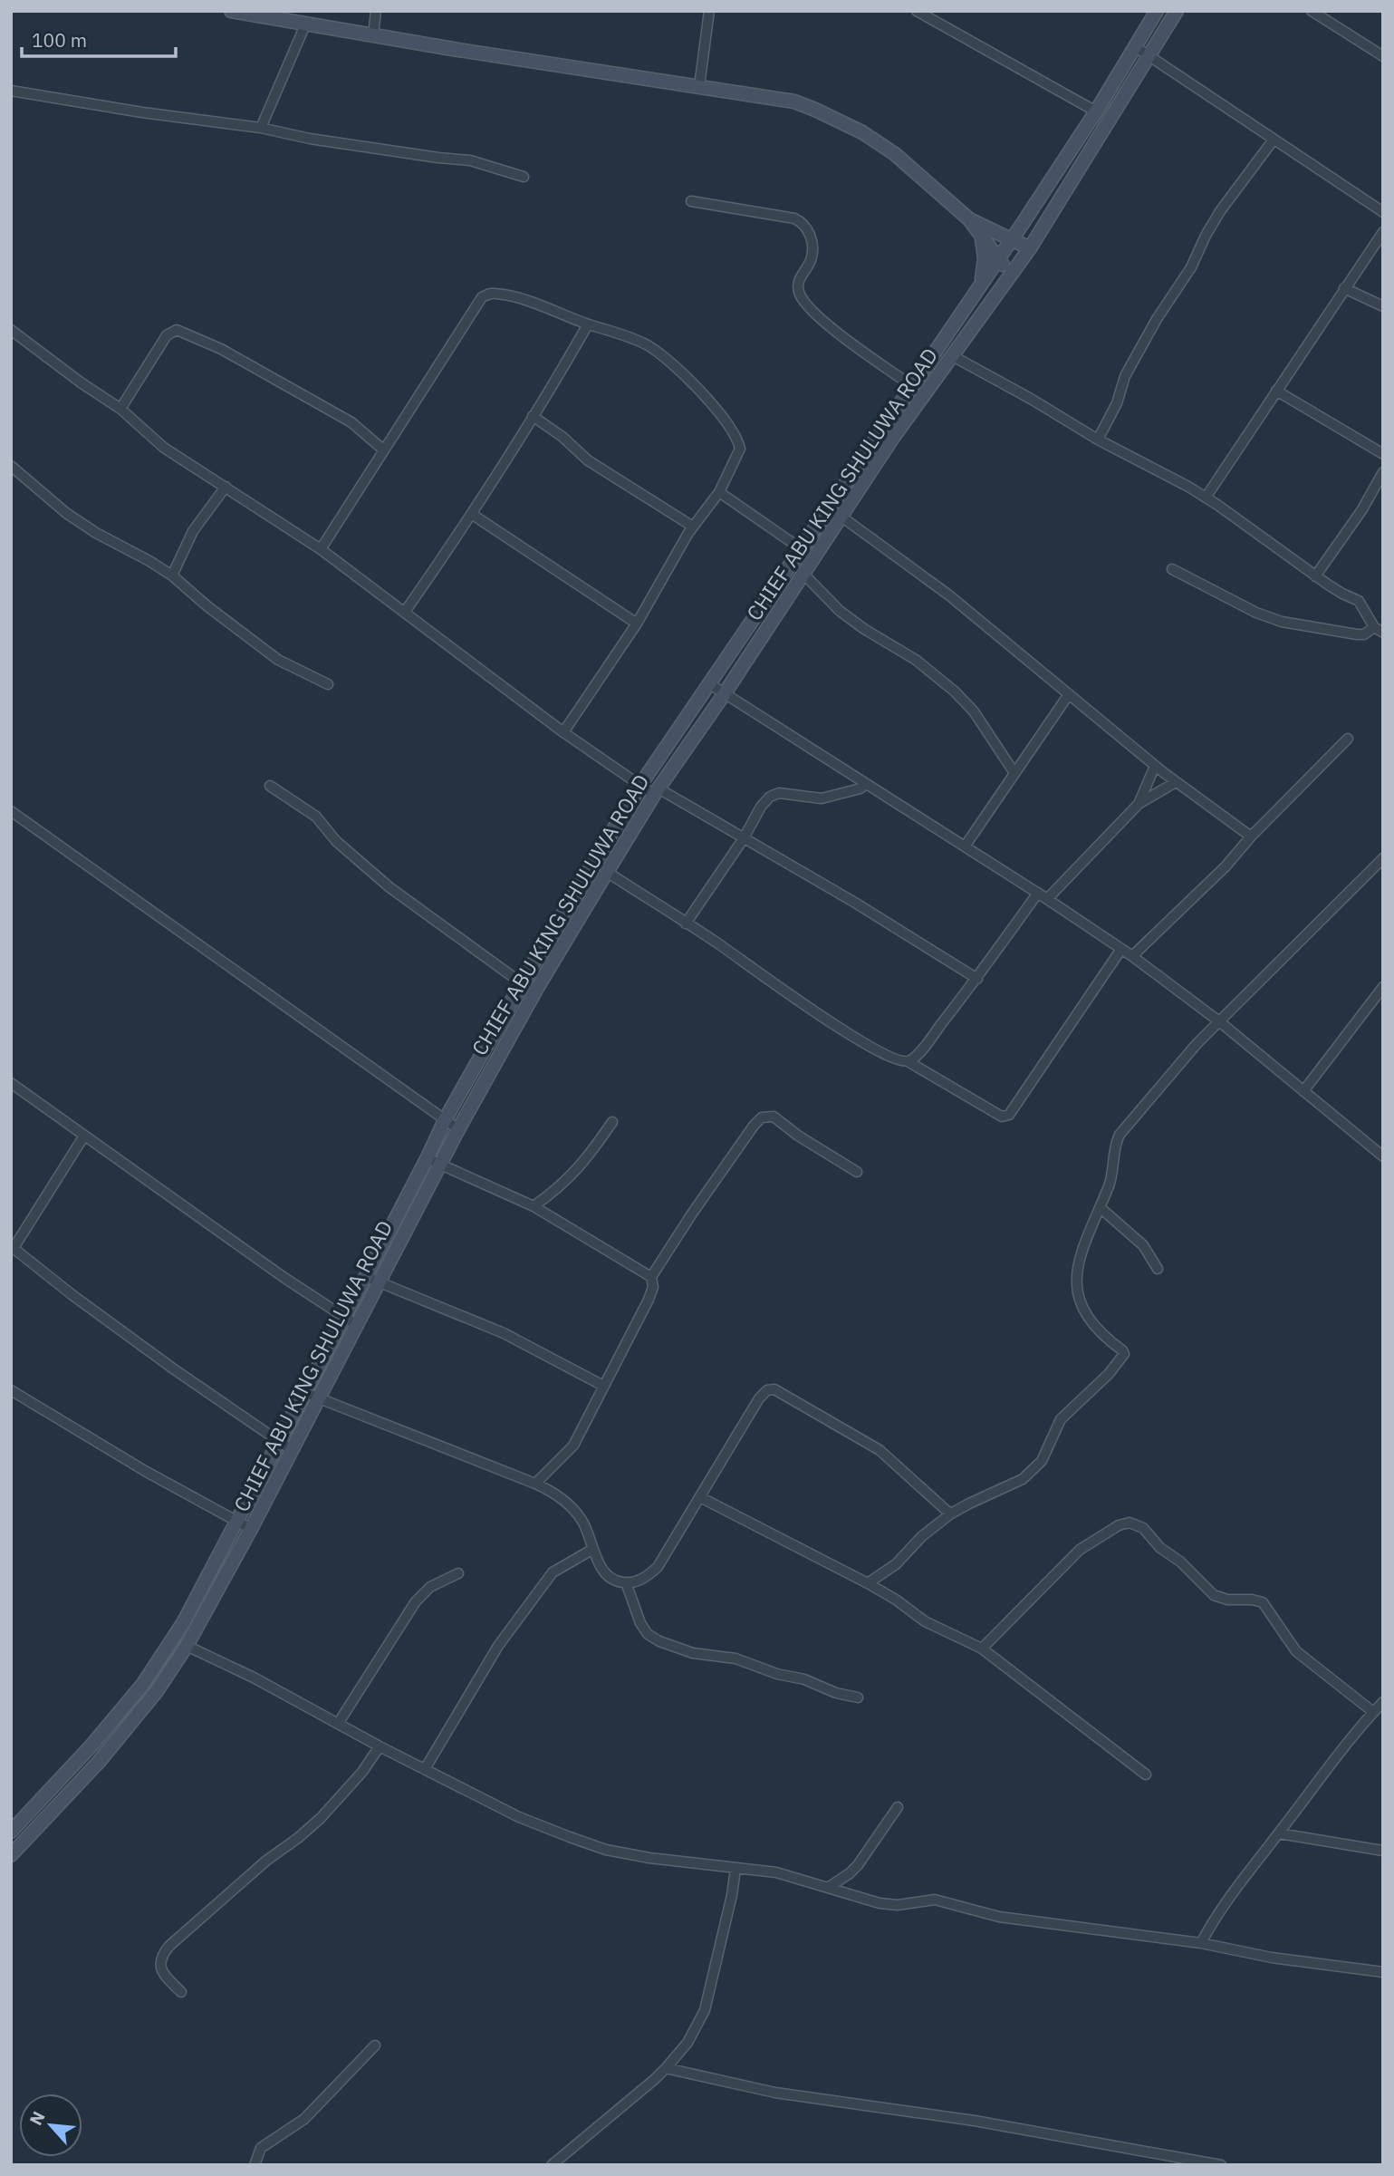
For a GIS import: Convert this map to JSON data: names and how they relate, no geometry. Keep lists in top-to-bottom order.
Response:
{
  "streets": {
    "street": ["CHIEF ABU KING SHULUWA ROAD"]
  },
  "scale_bar": "100 m",
  "north": "top left"
}
